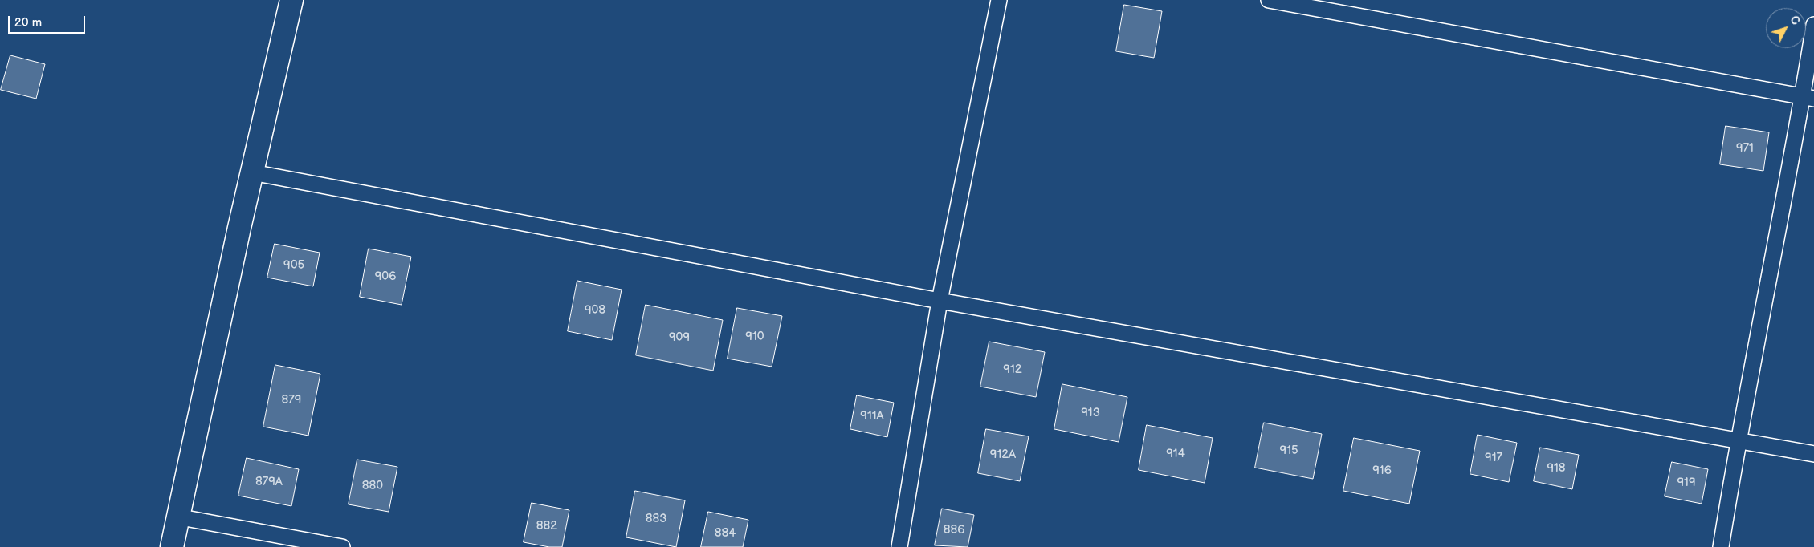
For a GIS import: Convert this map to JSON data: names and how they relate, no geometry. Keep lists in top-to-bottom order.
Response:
{
  "house_numbers": [
    "971",
    "905",
    "906",
    "908",
    "910",
    "909",
    "912",
    "879",
    "913",
    "911А",
    "915",
    "914",
    "912А",
    "917",
    "918",
    "916",
    "879А",
    "919",
    "880",
    "883",
    "882",
    "886",
    "884"
  ],
  "scale_bar": "20 m",
  "north": "top right"
}
